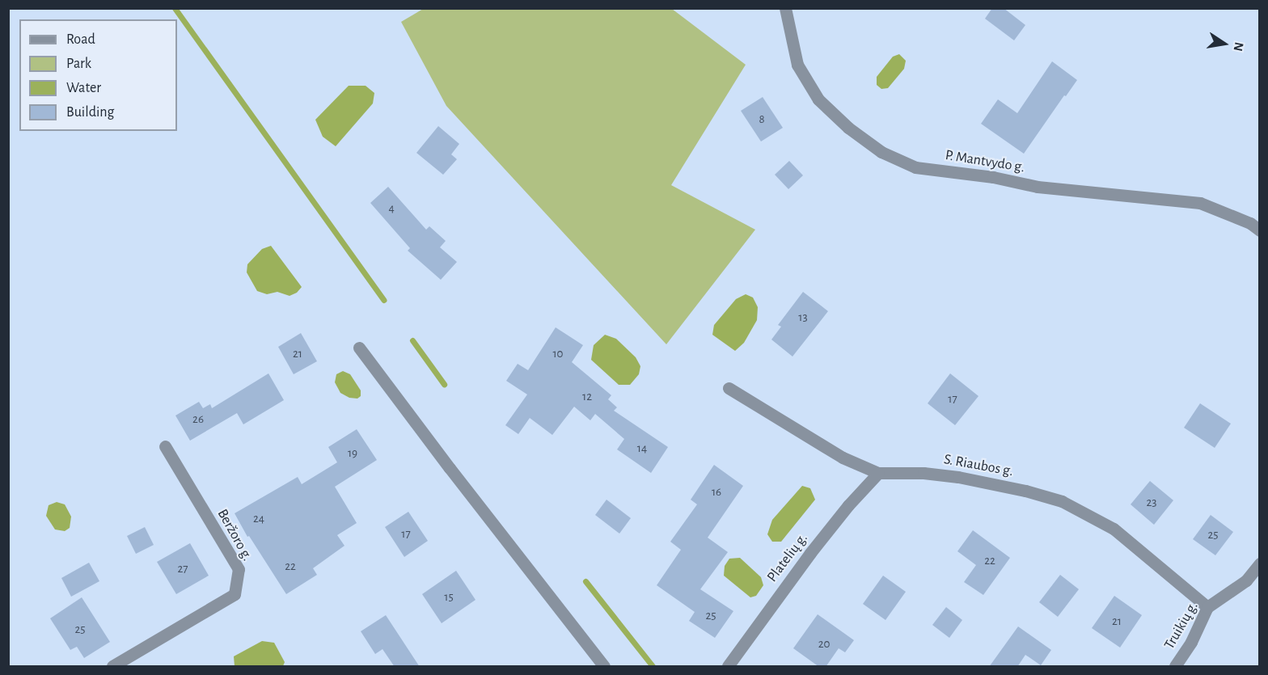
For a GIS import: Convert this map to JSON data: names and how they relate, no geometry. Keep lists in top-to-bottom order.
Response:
{
  "streets": {
    "street": [
      "P. Mantvydo g.",
      "S. Riaubos g.",
      "Beržoro g.",
      "Platelių g.",
      "Truikių g."
    ]
  },
  "crossings": [
    ["S. Riaubos g.", "Platelių g."],
    ["S. Riaubos g.", "Truikių g."]
  ],
  "house_numbers": [
    "8",
    "4",
    "13",
    "21",
    "10",
    "12",
    "17",
    "26",
    "14",
    "19",
    "16",
    "23",
    "24",
    "17",
    "25",
    "22",
    "22",
    "27",
    "15",
    "25",
    "21",
    "25",
    "20"
  ],
  "legend": [
    "Road",
    "Park",
    "Water",
    "Building"
  ],
  "north": "right"
}
